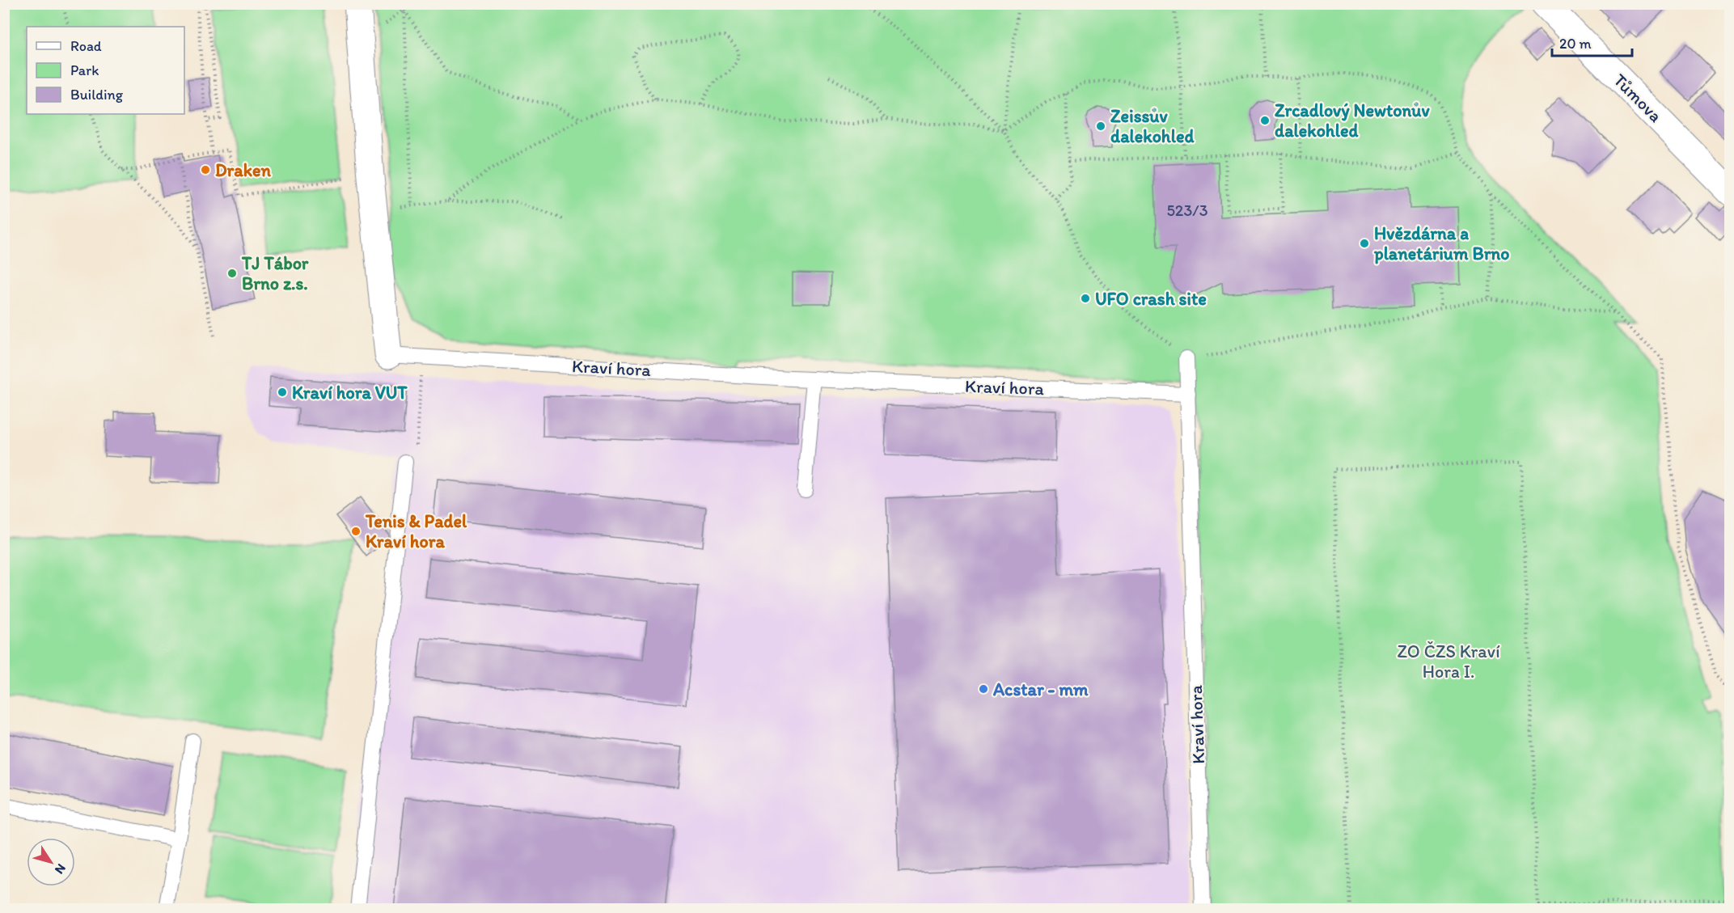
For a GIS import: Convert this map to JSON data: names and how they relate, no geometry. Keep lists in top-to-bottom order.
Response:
{
  "streets": {
    "street": ["Tůmova", "Kraví hora"]
  },
  "parks": ["ZO ČZS Kraví Hora I."],
  "places": [
    "Zrcadlový Newtonův dalekohled",
    "Zeissův dalekohled",
    "Draken",
    "Hvězdárna a planetárium Brno",
    "TJ Tábor Brno z.s.",
    "UFO crash site",
    "Kraví hora VUT",
    "Tenis & Padel Kraví hora",
    "Acstar - mm"
  ],
  "house_numbers": ["523/3"],
  "legend": ["Road", "Park", "Building"],
  "scale_bar": "20 m",
  "north": "bottom right"
}
